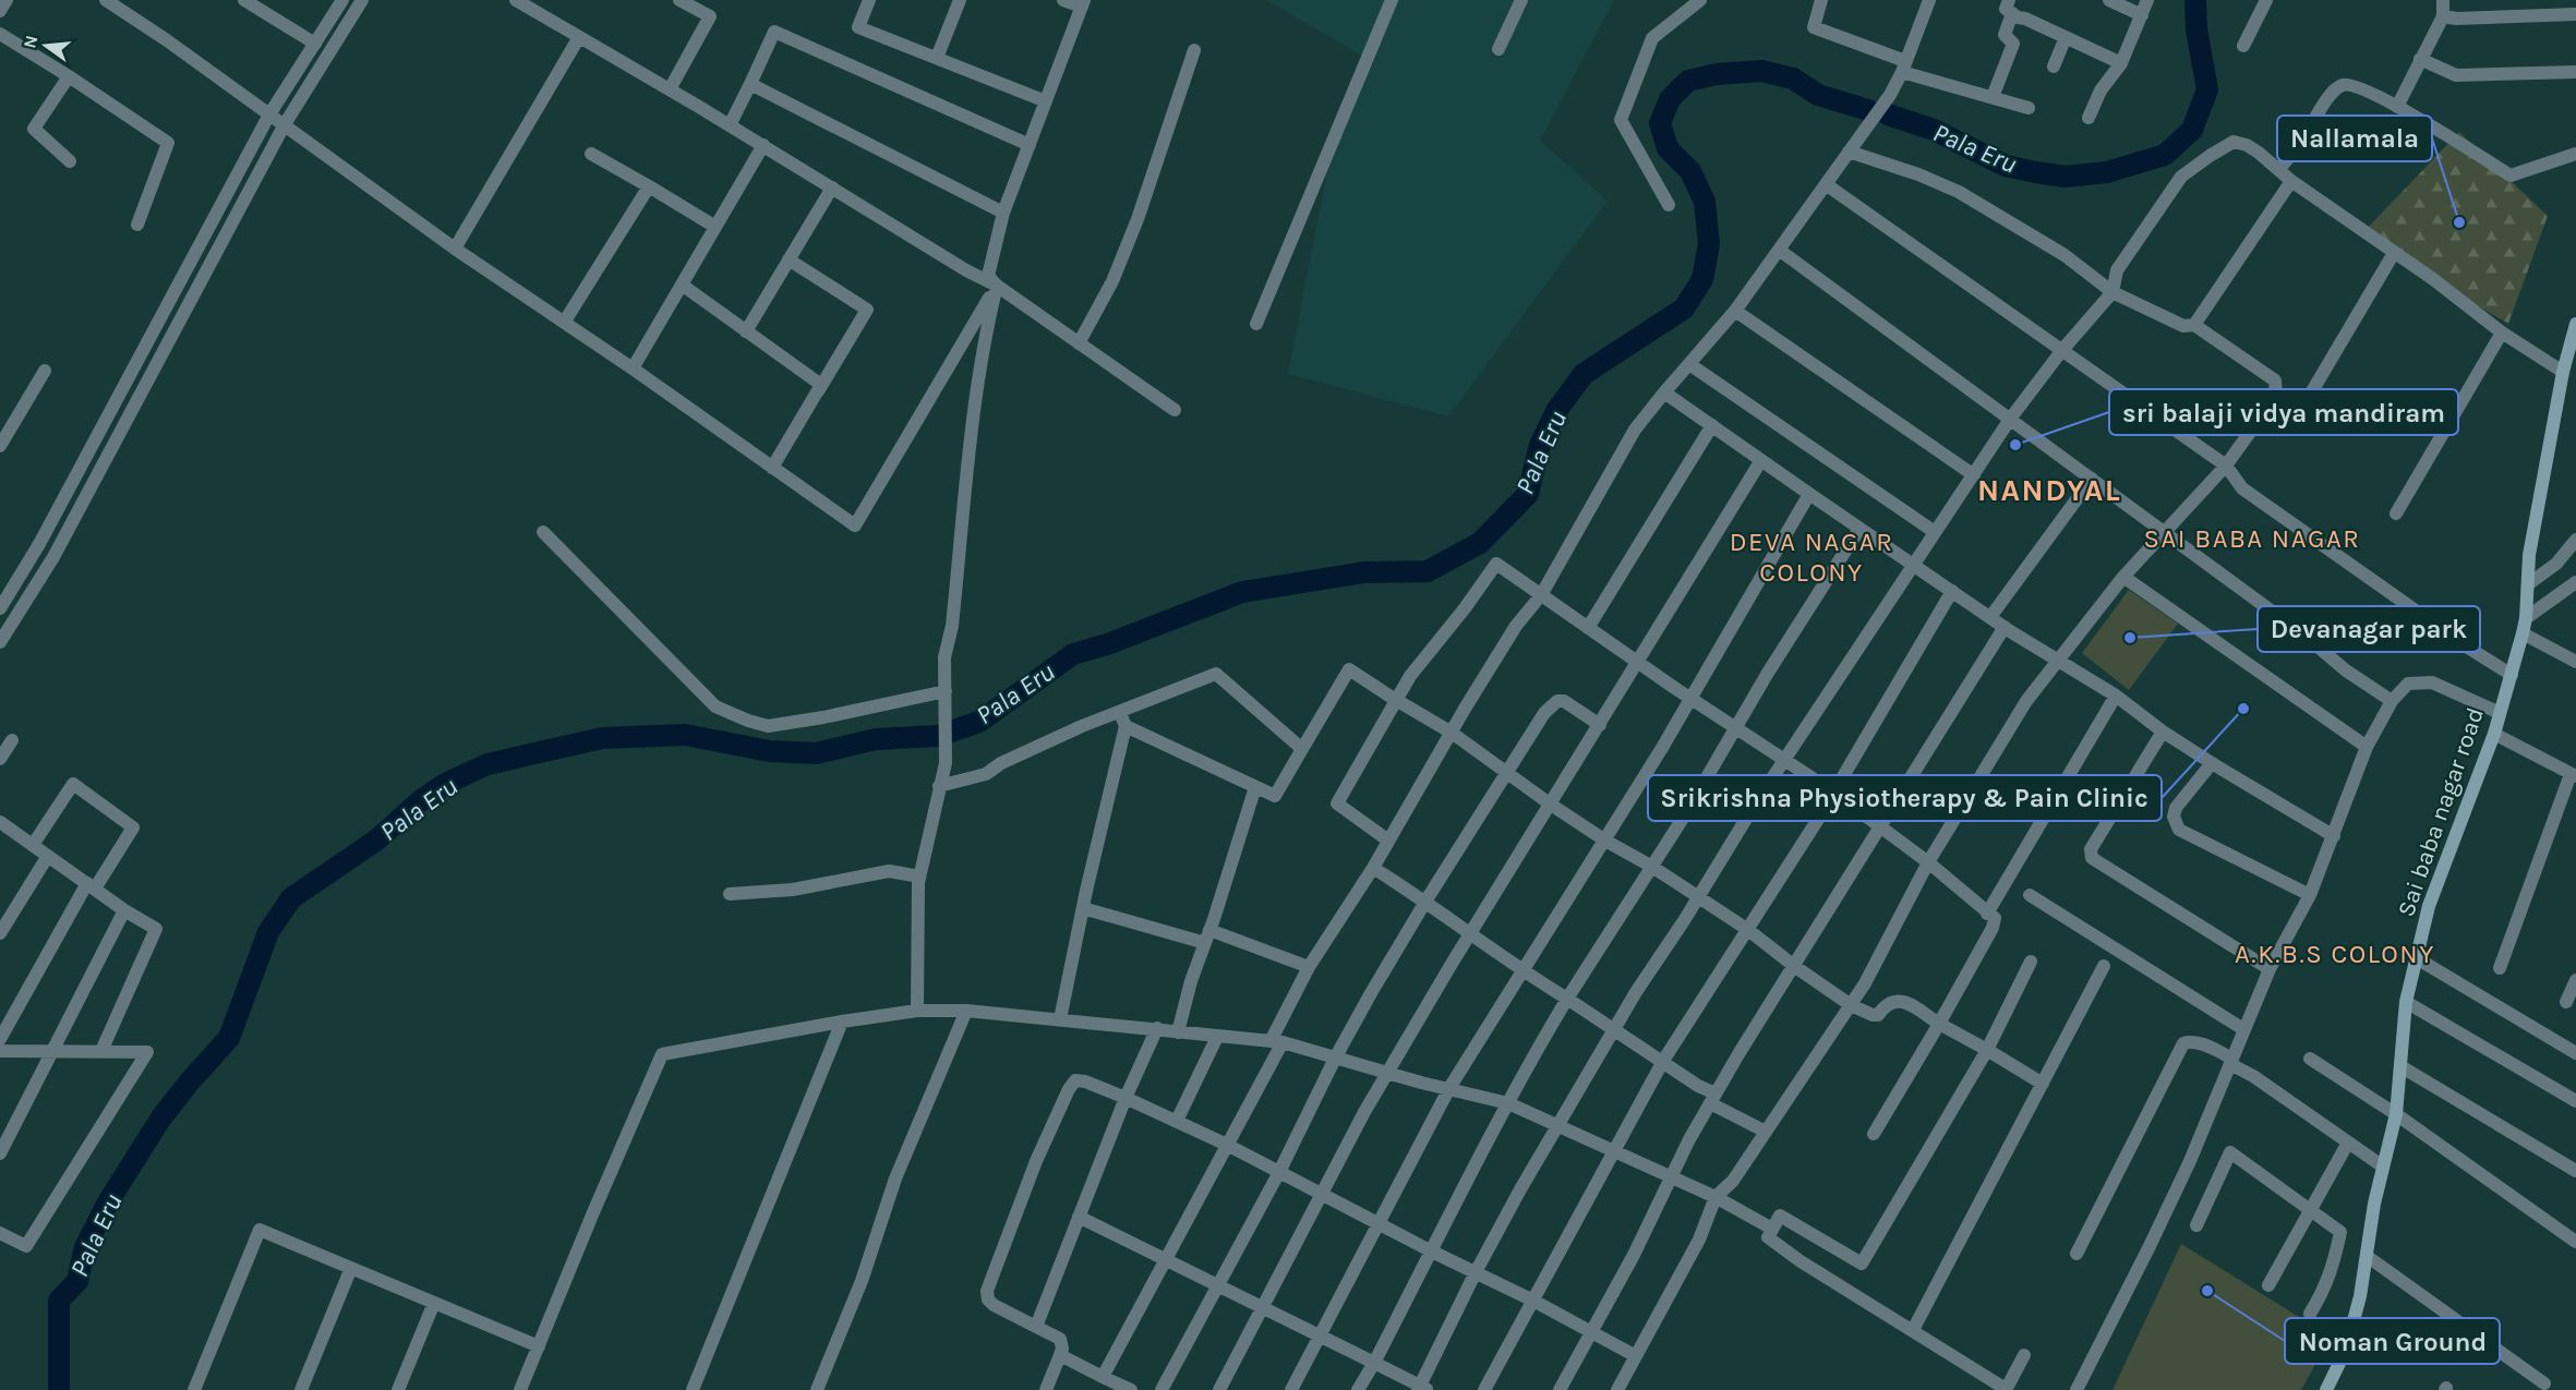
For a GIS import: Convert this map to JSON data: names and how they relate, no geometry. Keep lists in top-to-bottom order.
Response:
{
  "streets": {
    "main road": ["Sai baba nagar road"]
  },
  "districts": [
    "NANDYAL",
    "SAI BABA NAGAR",
    "DEVA NAGAR COLONY",
    "A.K.B.S COLONY"
  ],
  "water": ["Pala Eru"],
  "places": [
    "Nallamala",
    "sri balaji vidya mandiram",
    "Devanagar park",
    "Srikrishna Physiotherapy & Pain Clinic",
    "Noman Ground"
  ],
  "north": "left"
}
